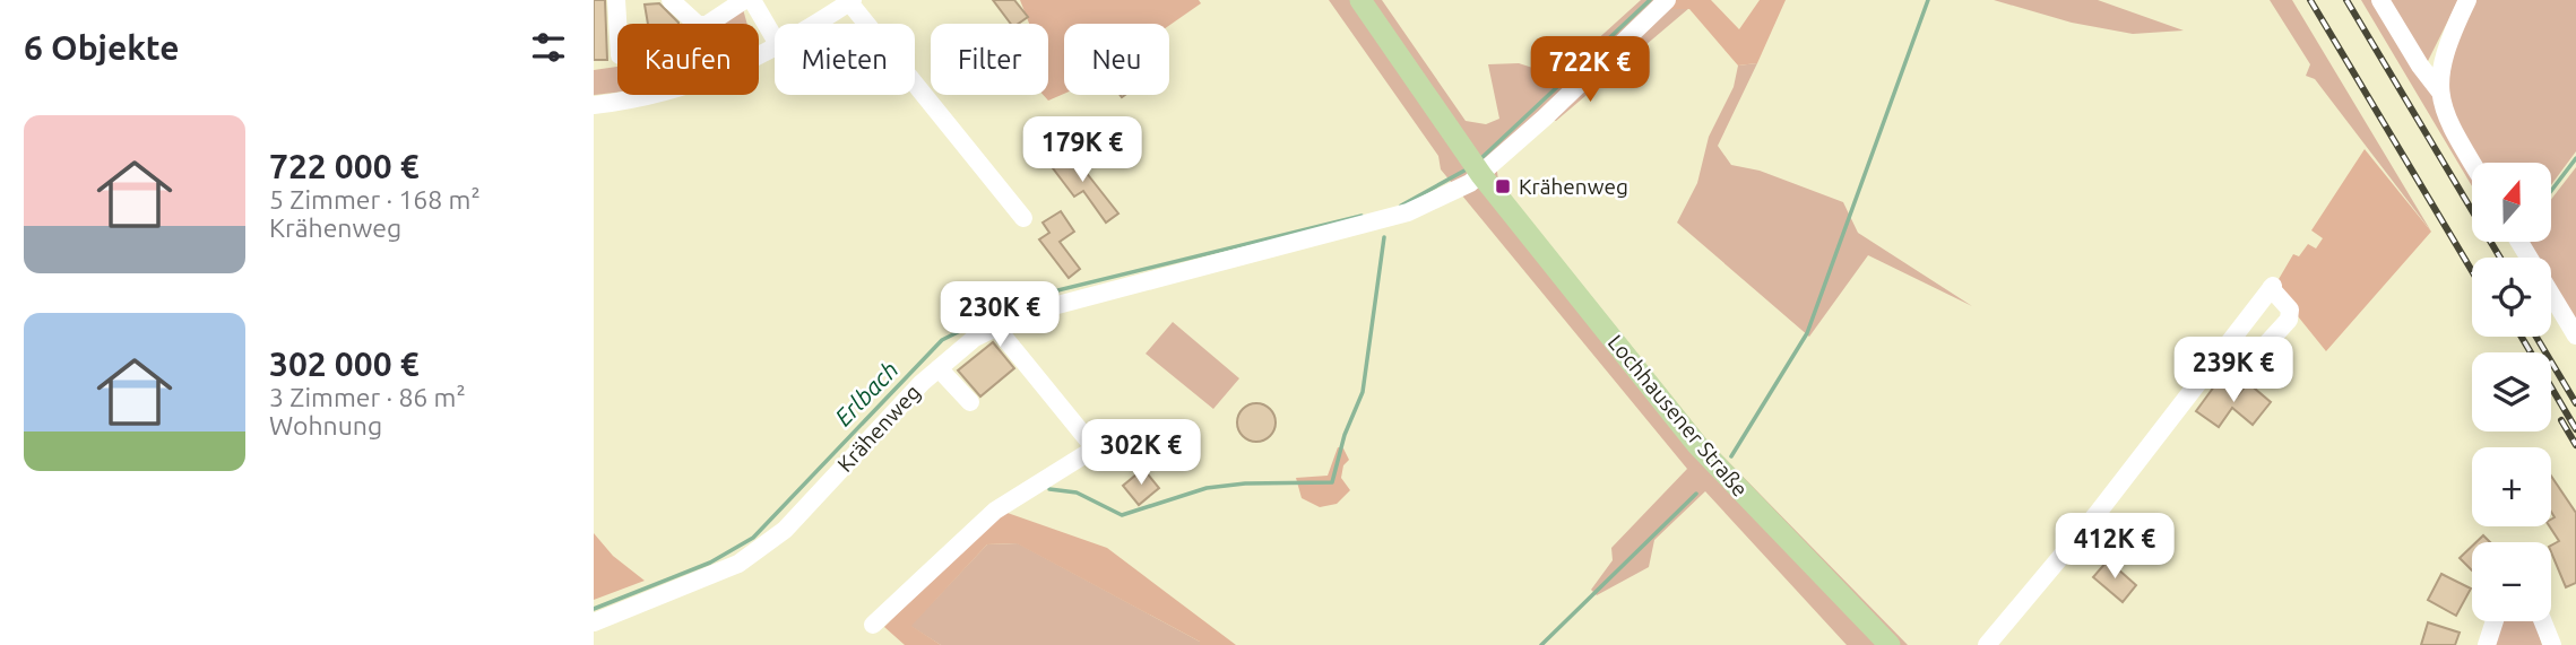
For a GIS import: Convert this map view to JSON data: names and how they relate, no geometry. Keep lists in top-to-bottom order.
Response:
{
  "streets": {
    "main road": ["Lochhausener Straße"],
    "street": ["Krähenweg"]
  },
  "crossings": [
    ["Lochhausener Straße", "Krähenweg"]
  ],
  "water": ["Erlbach"],
  "places": {
    "transit": ["Krähenweg"]
  },
  "north": "top",
  "page": {
    "heading": "6 Objekte",
    "chip": [
      "Kaufen",
      "Mieten",
      "Filter",
      "Neu"
    ],
    "price": [
      "722K €",
      "179K €",
      "230K €",
      "239K €",
      "302K €",
      "412K €"
    ],
    "list": [
      {
        "name": "722 000 €",
        "note": "5 Zimmer · 168 m² · Krähenweg"
      },
      {
        "name": "302 000 €",
        "note": "3 Zimmer · 86 m² · Wohnung"
      }
    ],
    "map_buttons": ["+", "−"]
  }
}
